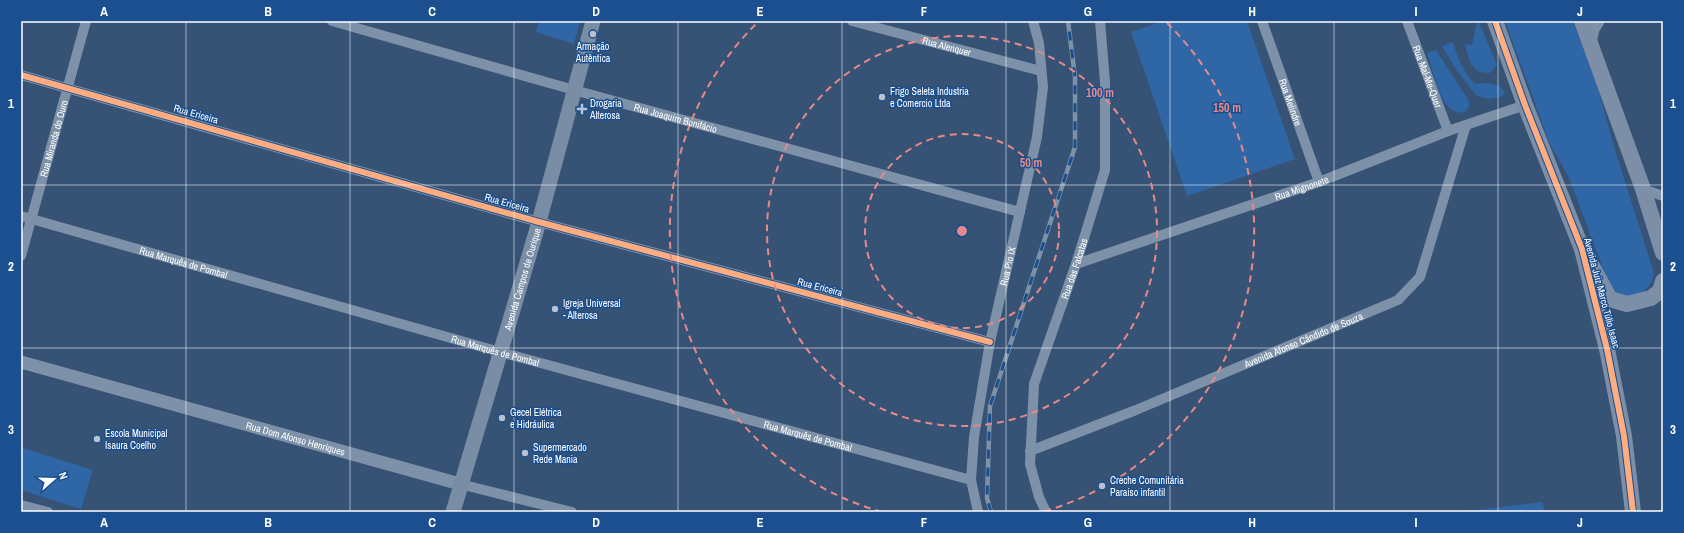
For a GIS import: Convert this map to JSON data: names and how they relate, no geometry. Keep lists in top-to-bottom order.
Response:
{
  "streets": {
    "main road": ["Avenida Campos de Ourique", "Avenida Juiz Marco Túlio Isaac"],
    "street": [
      "Rua Alenquer",
      "Rua Mal-Me-Quer",
      "Rua Melindre",
      "Rua Ericeira",
      "Rua Joaquim Bonifácio",
      "Rua Miranda do Ouro",
      "Rua Mignonete",
      "Rua Marquês de Pombal",
      "Rua Pio IX",
      "Rua das Falcatas",
      "Avenida Afonso Cândido de Souza",
      "Rua Dom Afonso Henriques"
    ]
  },
  "crossings": [
    ["Rua Alenquer", "Rua Pio IX"],
    ["Rua Mal-Me-Quer", "Rua Mignonete"],
    ["Rua Melindre", "Rua Mignonete"],
    ["Rua Ericeira", "Rua Miranda do Ouro"],
    ["Rua Ericeira", "Rua Pio IX"],
    ["Rua Ericeira", "Avenida Campos de Ourique"],
    ["Rua Joaquim Bonifácio", "Rua Pio IX"],
    ["Rua Joaquim Bonifácio", "Avenida Campos de Ourique"],
    ["Rua Miranda do Ouro", "Rua Marquês de Pombal"],
    ["Rua Mignonete", "Rua das Falcatas"],
    ["Rua Mignonete", "Avenida Juiz Marco Túlio Isaac"],
    ["Rua Mignonete", "Avenida Afonso Cândido de Souza"],
    ["Rua Marquês de Pombal", "Rua Pio IX"],
    ["Rua Marquês de Pombal", "Avenida Campos de Ourique"],
    ["Rua das Falcatas", "Avenida Afonso Cândido de Souza"],
    ["Avenida Campos de Ourique", "Rua Dom Afonso Henriques"]
  ],
  "places": {
    "other": [
      "Armação Autêntica",
      "Frigo Seleta Industria e Comercio Ltda",
      "Igreja Universal - Alterosa",
      "Gecel Elétrica e Hidráulica",
      "Escola Municipal Isaura Coelho",
      "Supermercado Rede Mania",
      "Creche Comunitária Paraíso infantil"
    ],
    "health": ["Drogaria Alterosa"]
  },
  "north": "right",
  "grid": {
    "columns": [
      "A",
      "B",
      "C",
      "D",
      "E",
      "F",
      "G",
      "H",
      "I",
      "J"
    ],
    "rows": ["1", "2", "3"]
  },
  "rings": ["100 m", "150 m", "50 m"]
}
